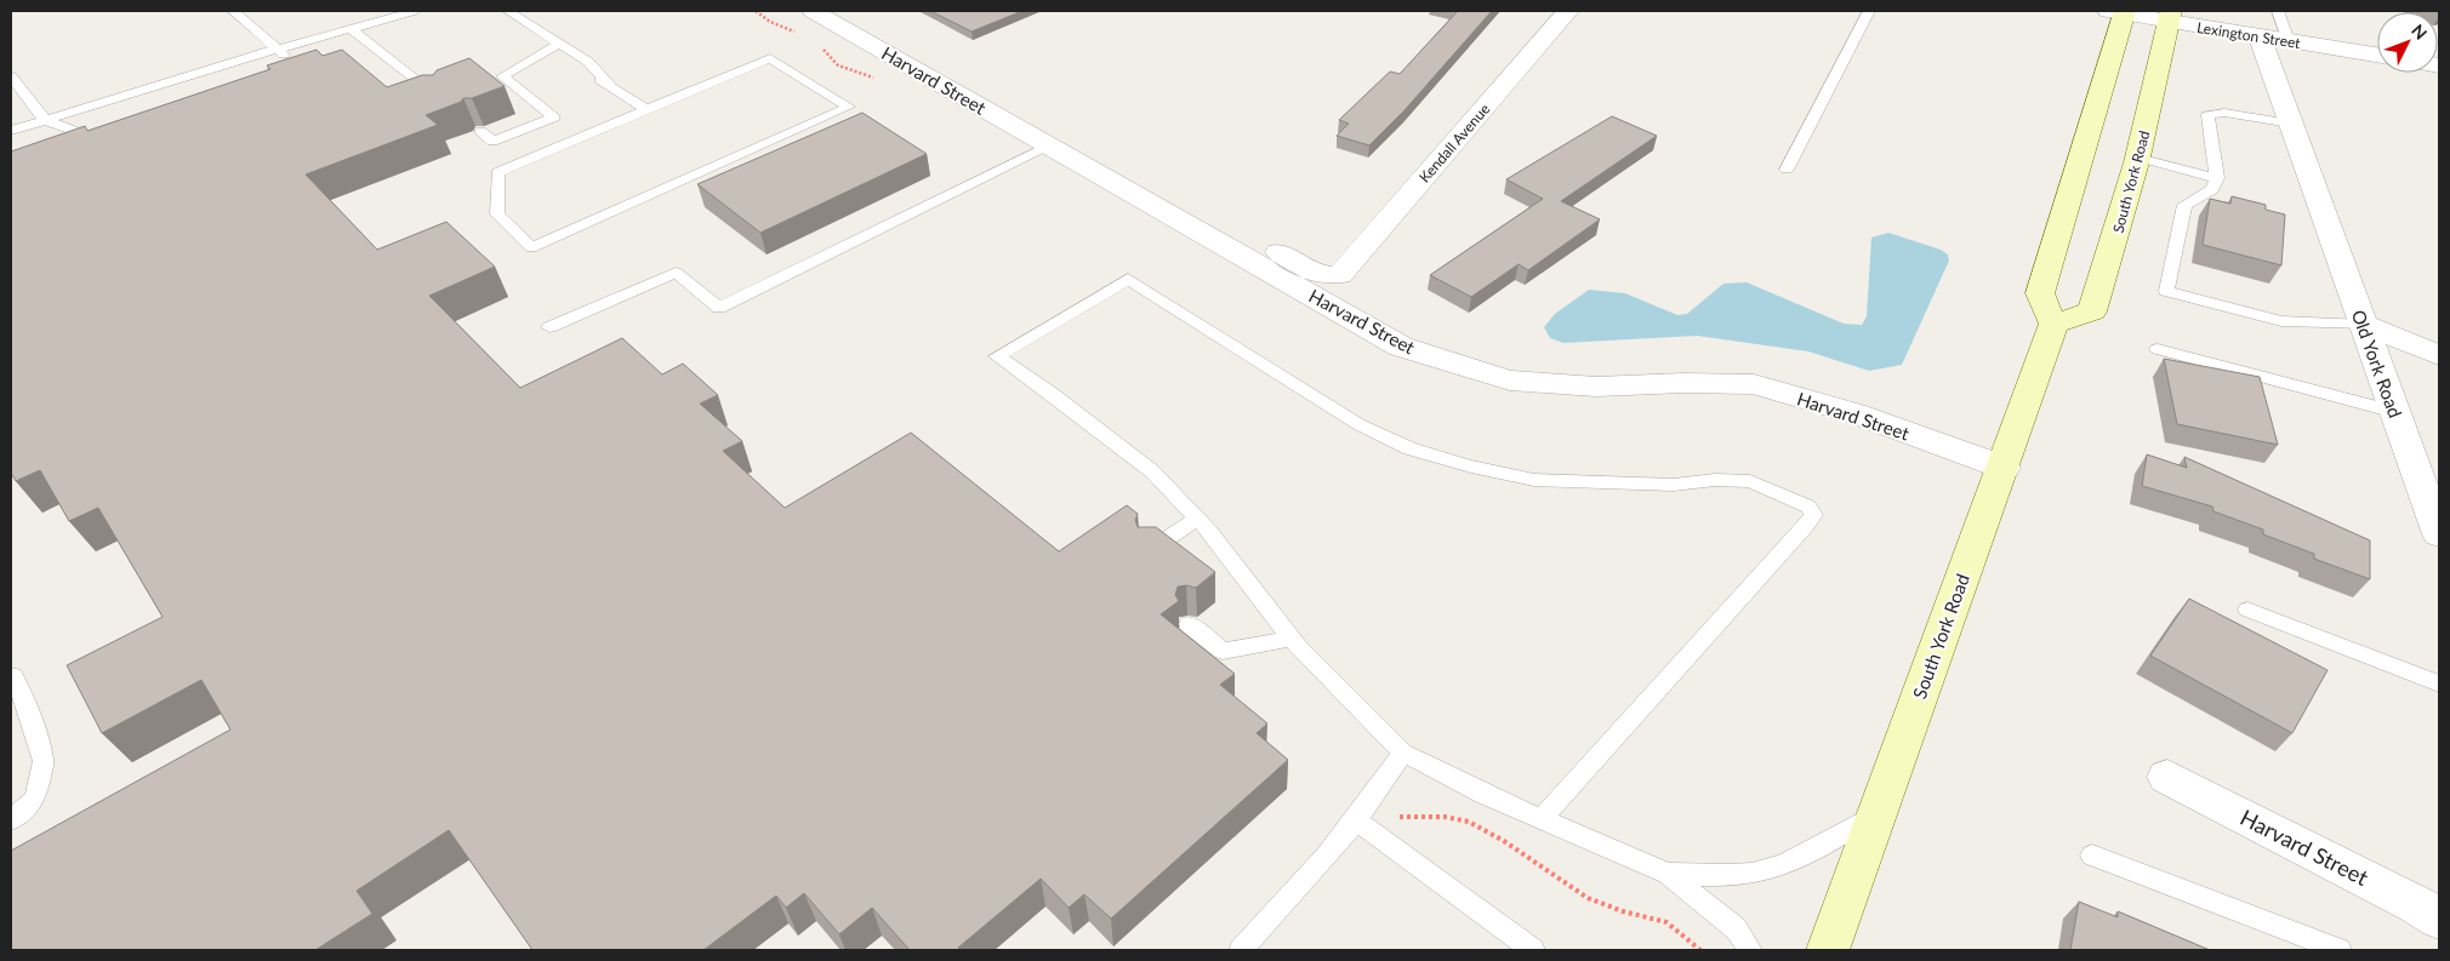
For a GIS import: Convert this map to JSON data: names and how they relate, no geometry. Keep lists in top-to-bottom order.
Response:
{
  "streets": {
    "main road": ["South York Road"],
    "street": [
      "Lexington Street",
      "Harvard Street",
      "Kendall Avenue",
      "Old York Road"
    ]
  },
  "crossings": [
    ["Lexington Street", "South York Road"],
    ["Harvard Street", "Kendall Avenue"],
    ["Harvard Street", "South York Road"]
  ],
  "north": "top right"
}
